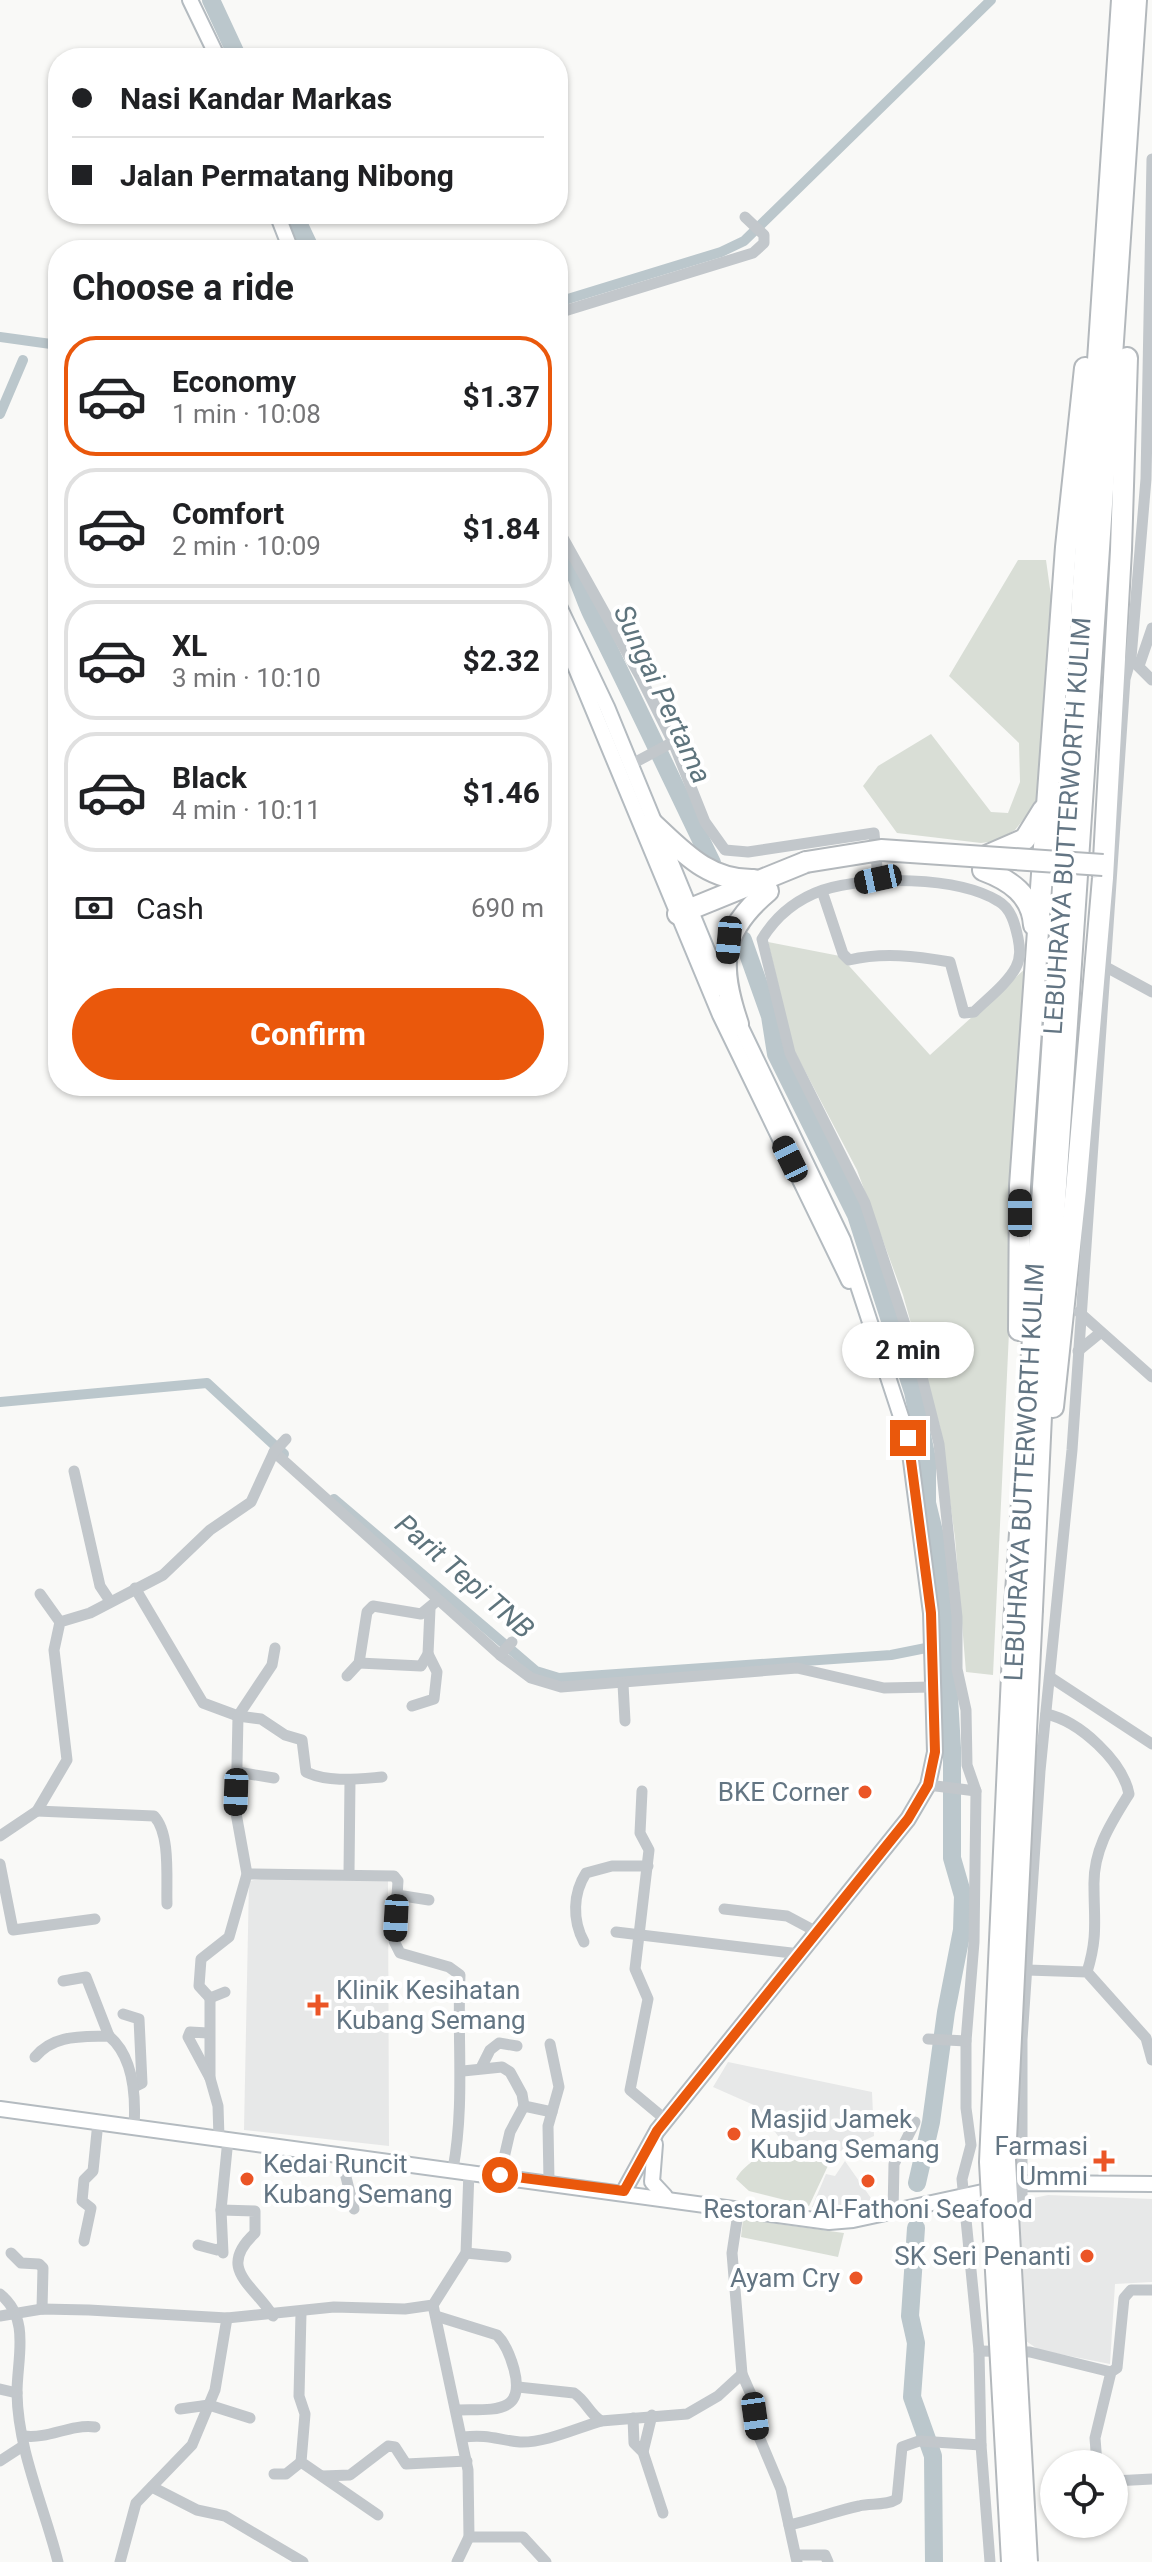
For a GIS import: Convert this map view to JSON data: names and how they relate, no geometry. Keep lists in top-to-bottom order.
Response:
{
  "streets": {
    "highway": ["LEBUHRAYA BUTTERWORTH KULIM"]
  },
  "water": ["Sungai Pertama", "Parit Tepi TNB"],
  "places": {
    "other": [
      "BKE Corner",
      "Masjid Jamek Kubang Semang",
      "Kedai Runcit Kubang Semang",
      "Restoran Al-Fathoni Seafood",
      "SK Seri Penanti",
      "Ayam Cry"
    ],
    "health": ["Klinik Kesihatan Kubang Semang", "Farmasi Ummi"]
  },
  "page": {
    "banner": ["Nasi Kandar Markas", "Jalan Permatang Nibong"],
    "heading": "Choose a ride",
    "list": [
      {
        "name": "Economy",
        "note": "1 min · 10:08",
        "value": "$1.37"
      },
      {
        "name": "Comfort",
        "note": "2 min · 10:09",
        "value": "$1.84"
      },
      {
        "name": "XL",
        "note": "3 min · 10:10",
        "value": "$2.32"
      },
      {
        "name": "Black",
        "note": "4 min · 10:11",
        "value": "$1.46"
      }
    ],
    "pay": ["Cash", "690 m"],
    "buttons": "Confirm",
    "bubble": "2 min"
  }
}
